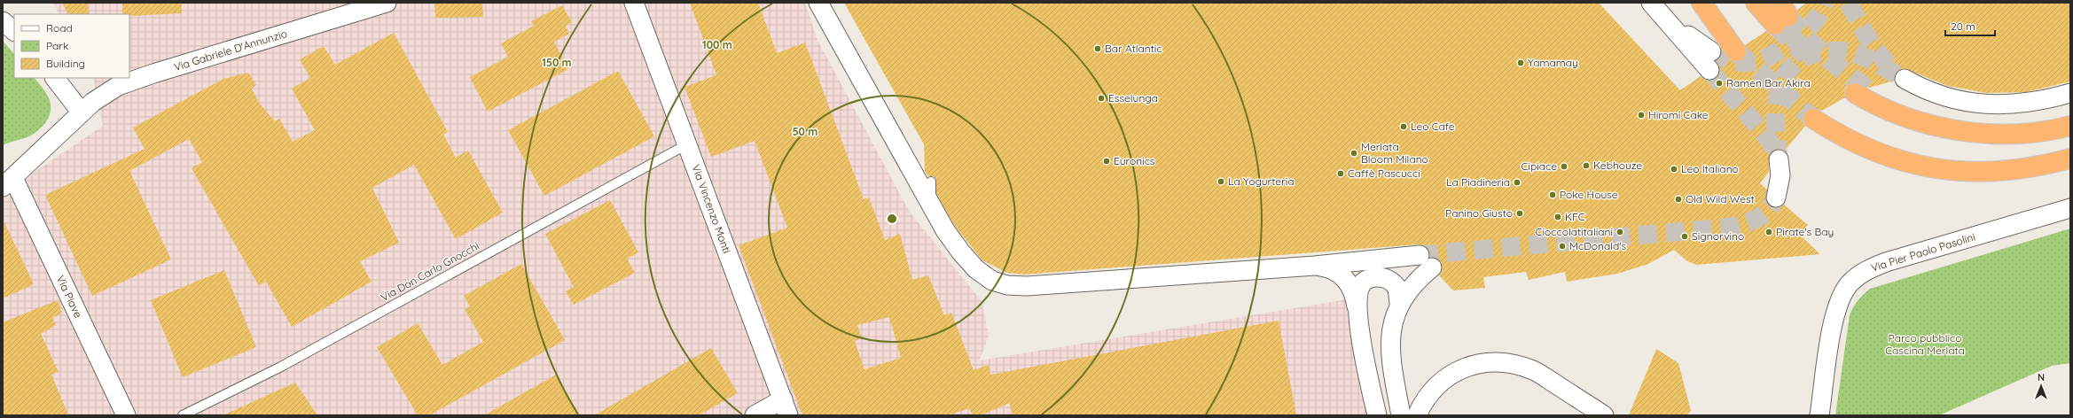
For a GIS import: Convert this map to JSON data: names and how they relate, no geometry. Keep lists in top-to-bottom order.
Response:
{
  "streets": {
    "street": [
      "Via Gabriele D'Annunzio",
      "Via Vincenzo Monti",
      "Via Pier Paolo Pasolini",
      "Via Piave"
    ],
    "lane": ["Via Don Carlo Gnocchi"]
  },
  "crossings": [
    ["Via Gabriele D'Annunzio", "Via Piave"],
    ["Via Vincenzo Monti", "Via Don Carlo Gnocchi"]
  ],
  "parks": ["Parco pubblico Cascina Merlata"],
  "places": [
    "Bar Atlantic",
    "Yamamay",
    "Ramen Bar Akira",
    "Esselunga",
    "Hiromi Cake",
    "Leo Cafe",
    "Merlata Bloom Milano",
    "Euronics",
    "Kebhouze",
    "Cipiace",
    "Leo Italiano",
    "Caffè Pascucci",
    "La Yogurteria",
    "La Piadineria",
    "Poke House",
    "Old Wild West",
    "Panino Giusto",
    "KFC",
    "Cioccolatitaliani",
    "Pirate's Bay",
    "Signorvino",
    "McDonald's"
  ],
  "legend": ["Road", "Park", "Building"],
  "scale_bar": "20 m",
  "north": "top",
  "rings": ["100 m", "150 m", "50 m"]
}
